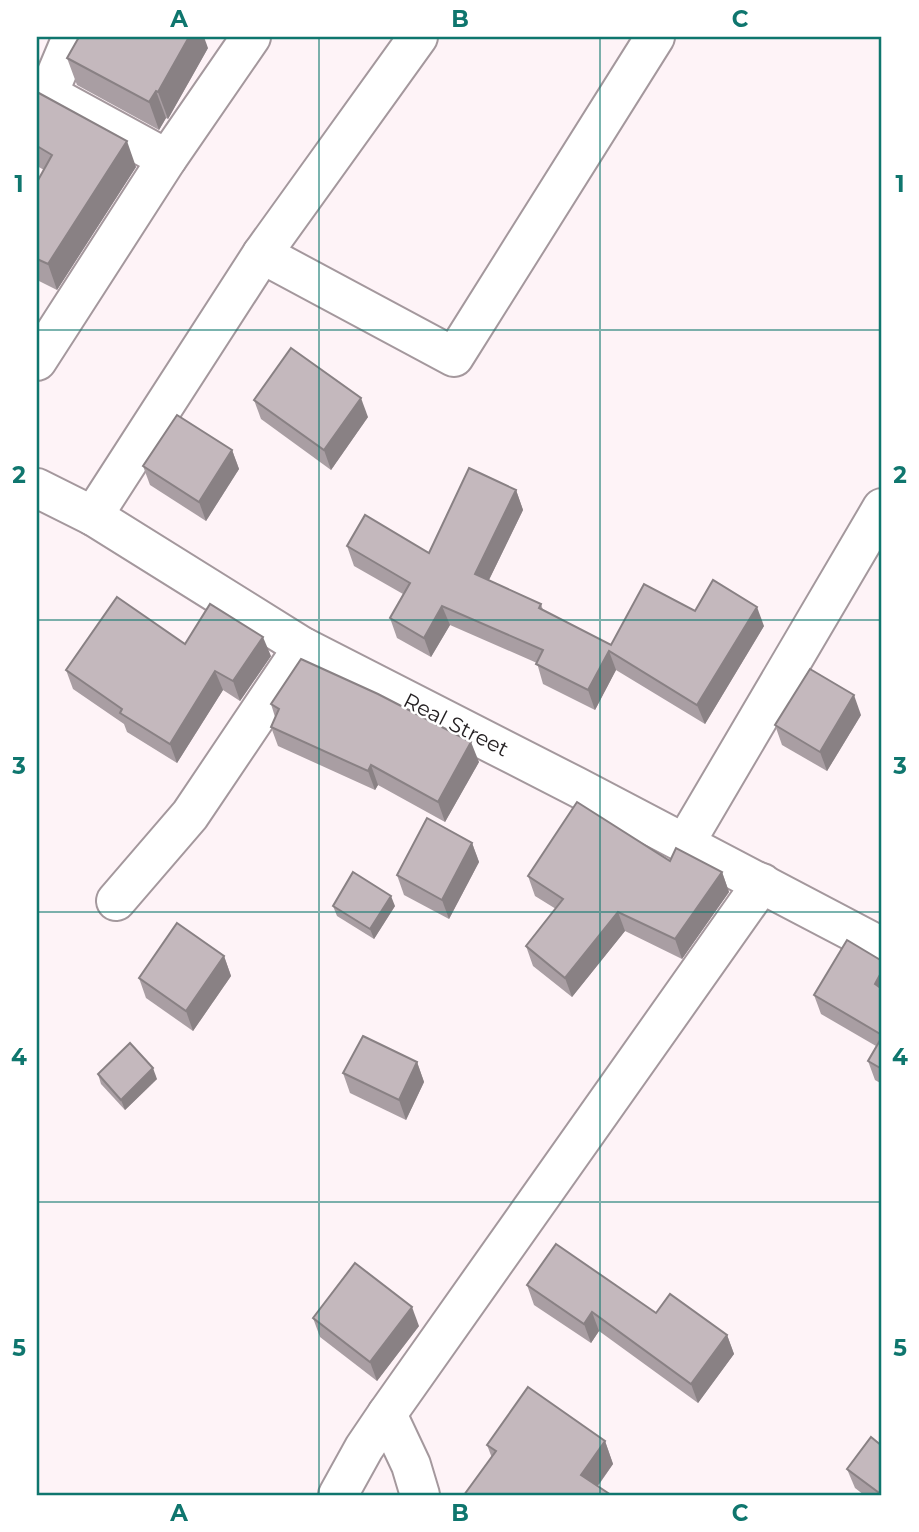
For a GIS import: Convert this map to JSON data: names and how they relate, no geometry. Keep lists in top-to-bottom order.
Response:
{
  "streets": {
    "street": ["Real Street"]
  },
  "grid": {
    "columns": ["A", "B", "C"],
    "rows": [
      "1",
      "2",
      "3",
      "4",
      "5"
    ]
  }
}
